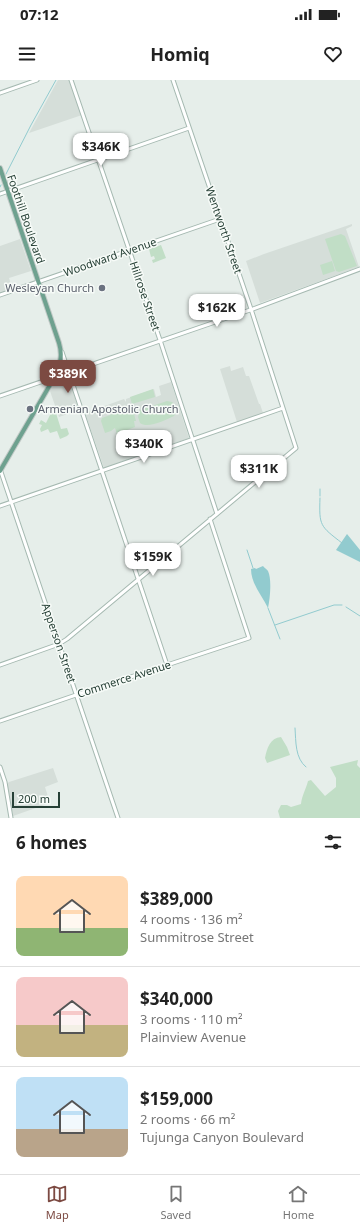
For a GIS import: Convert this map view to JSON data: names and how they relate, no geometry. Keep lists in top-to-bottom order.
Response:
{
  "streets": {
    "main road": ["Foothill Boulevard"],
    "street": [
      "Wentworth Street",
      "Woodward Avenue",
      "Hillrose Street",
      "Apperson Street",
      "Commerce Avenue"
    ]
  },
  "crossings": [
    ["Foothill Boulevard", "Woodward Avenue"],
    ["Foothill Boulevard", "Apperson Street"],
    ["Wentworth Street", "Woodward Avenue"],
    ["Wentworth Street", "Hillrose Street"],
    ["Woodward Avenue", "Hillrose Street"],
    ["Apperson Street", "Commerce Avenue"]
  ],
  "places": ["Wesleyan Church", "Armenian Apostolic Church"],
  "scale_bar": "200 m",
  "page": {
    "status": "07:12",
    "header": "Homiq",
    "price": [
      "$346K",
      "$162K",
      "$389K",
      "$340K",
      "$311K",
      "$159K"
    ],
    "scale": "200 m",
    "heading": "6 homes",
    "list": [
      {
        "name": "$389,000",
        "note": "4 rooms · 136 m² · Summitrose Street"
      },
      {
        "name": "$340,000",
        "note": "3 rooms · 110 m² · Plainview Avenue"
      },
      {
        "name": "$159,000",
        "note": "2 rooms · 66 m² · Tujunga Canyon Boulevard"
      }
    ],
    "tabs": ["Map", "Saved", "Home"]
  }
}
